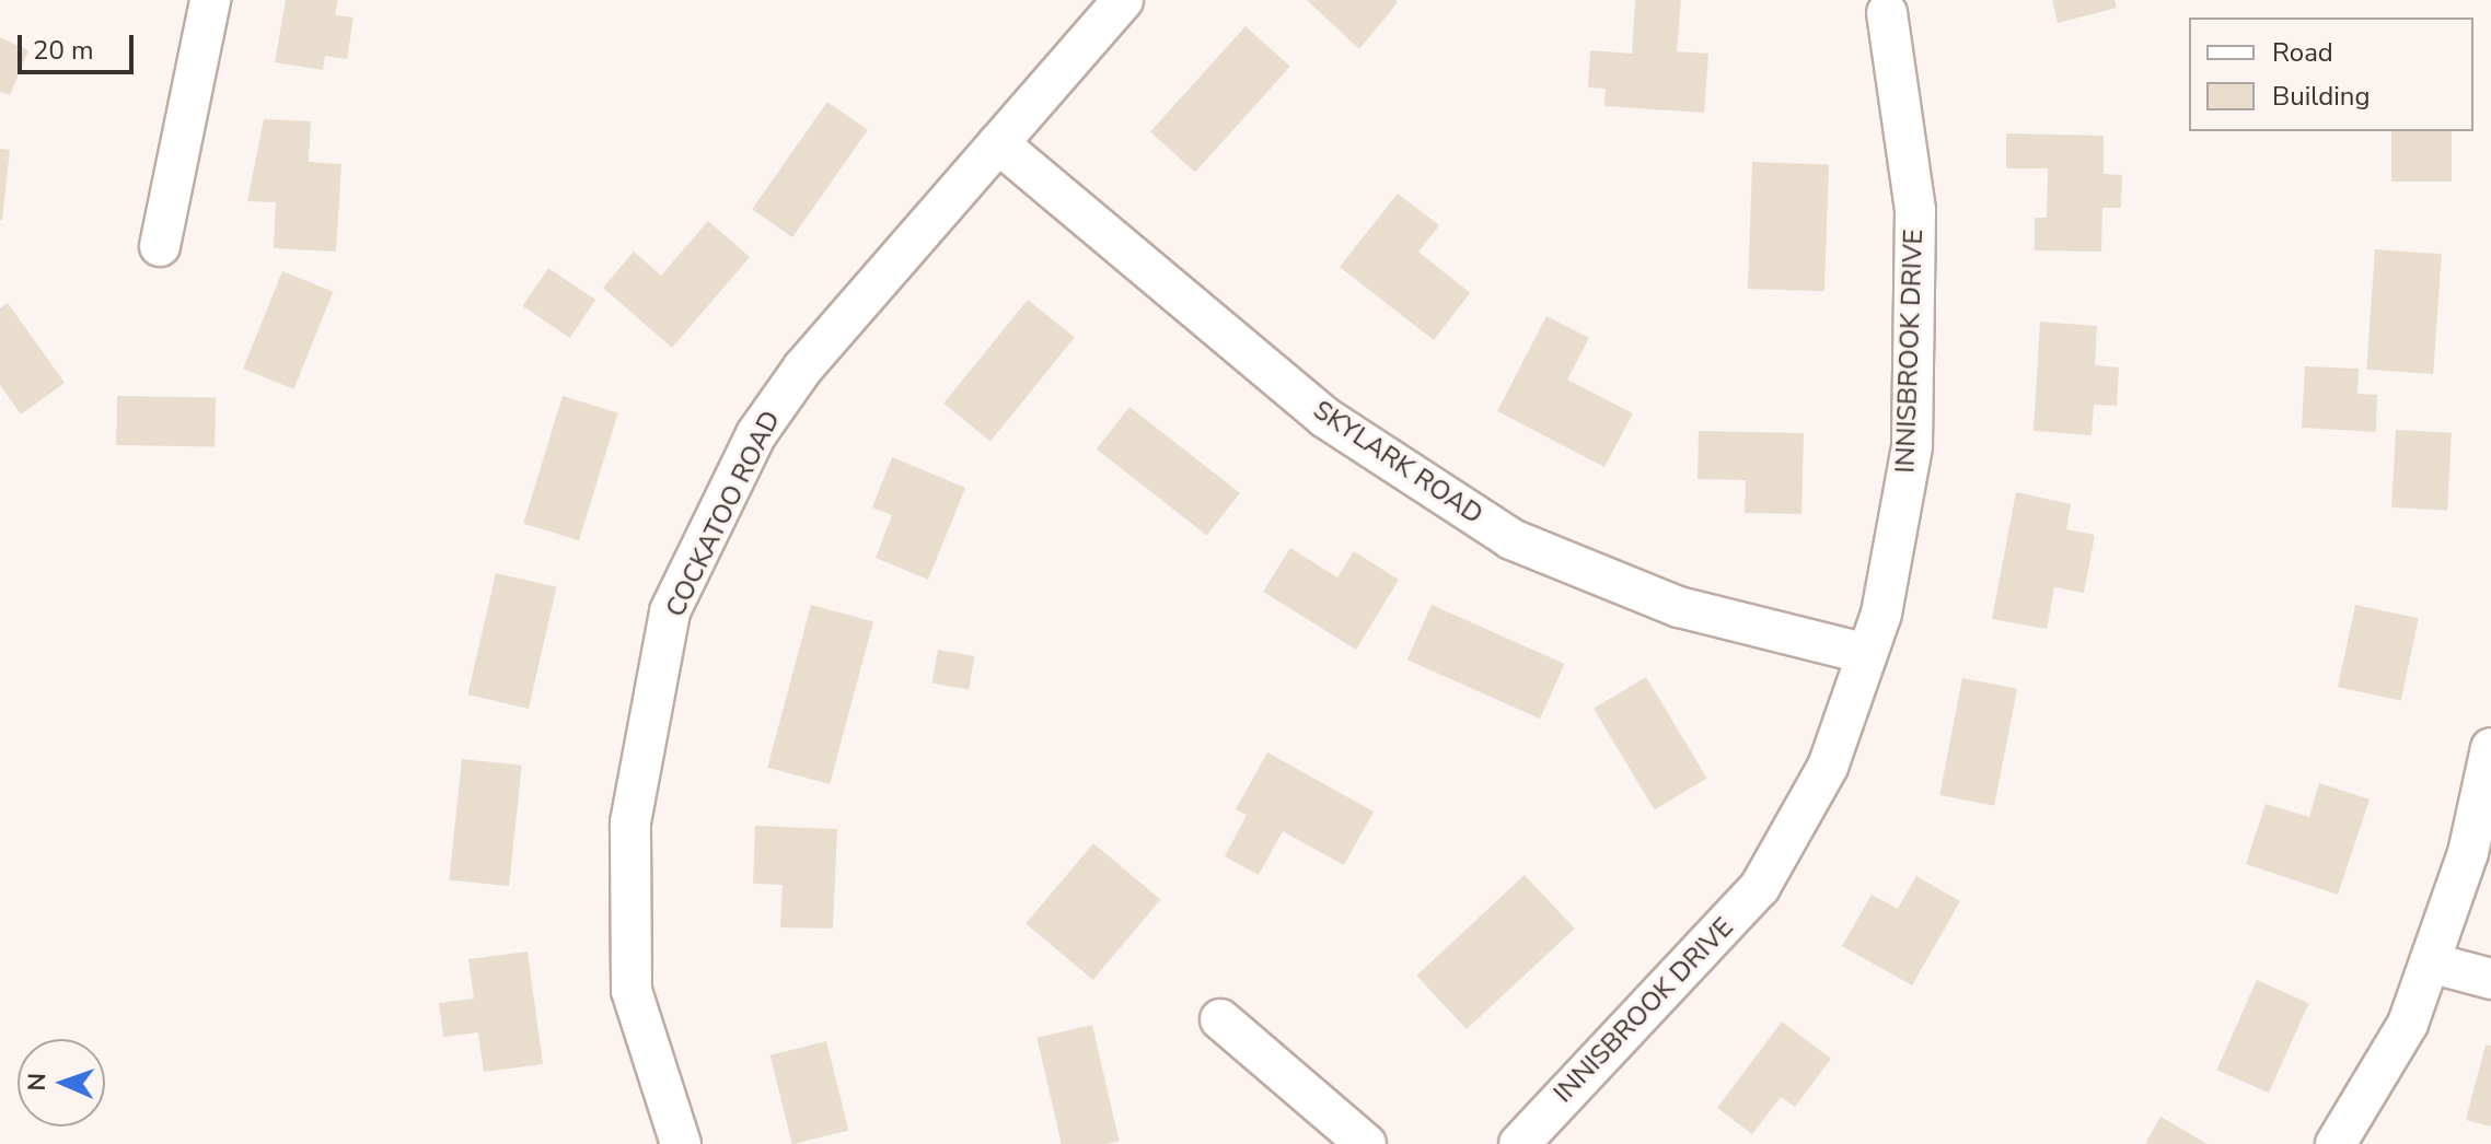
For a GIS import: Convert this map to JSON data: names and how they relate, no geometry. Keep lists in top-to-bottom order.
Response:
{
  "streets": {
    "street": ["INNISBROOK DRIVE", "SKYLARK ROAD", "COCKATOO ROAD"]
  },
  "crossings": [
    ["INNISBROOK DRIVE", "SKYLARK ROAD"],
    ["SKYLARK ROAD", "COCKATOO ROAD"]
  ],
  "legend": ["Road", "Building"],
  "scale_bar": "20 m",
  "north": "left"
}
